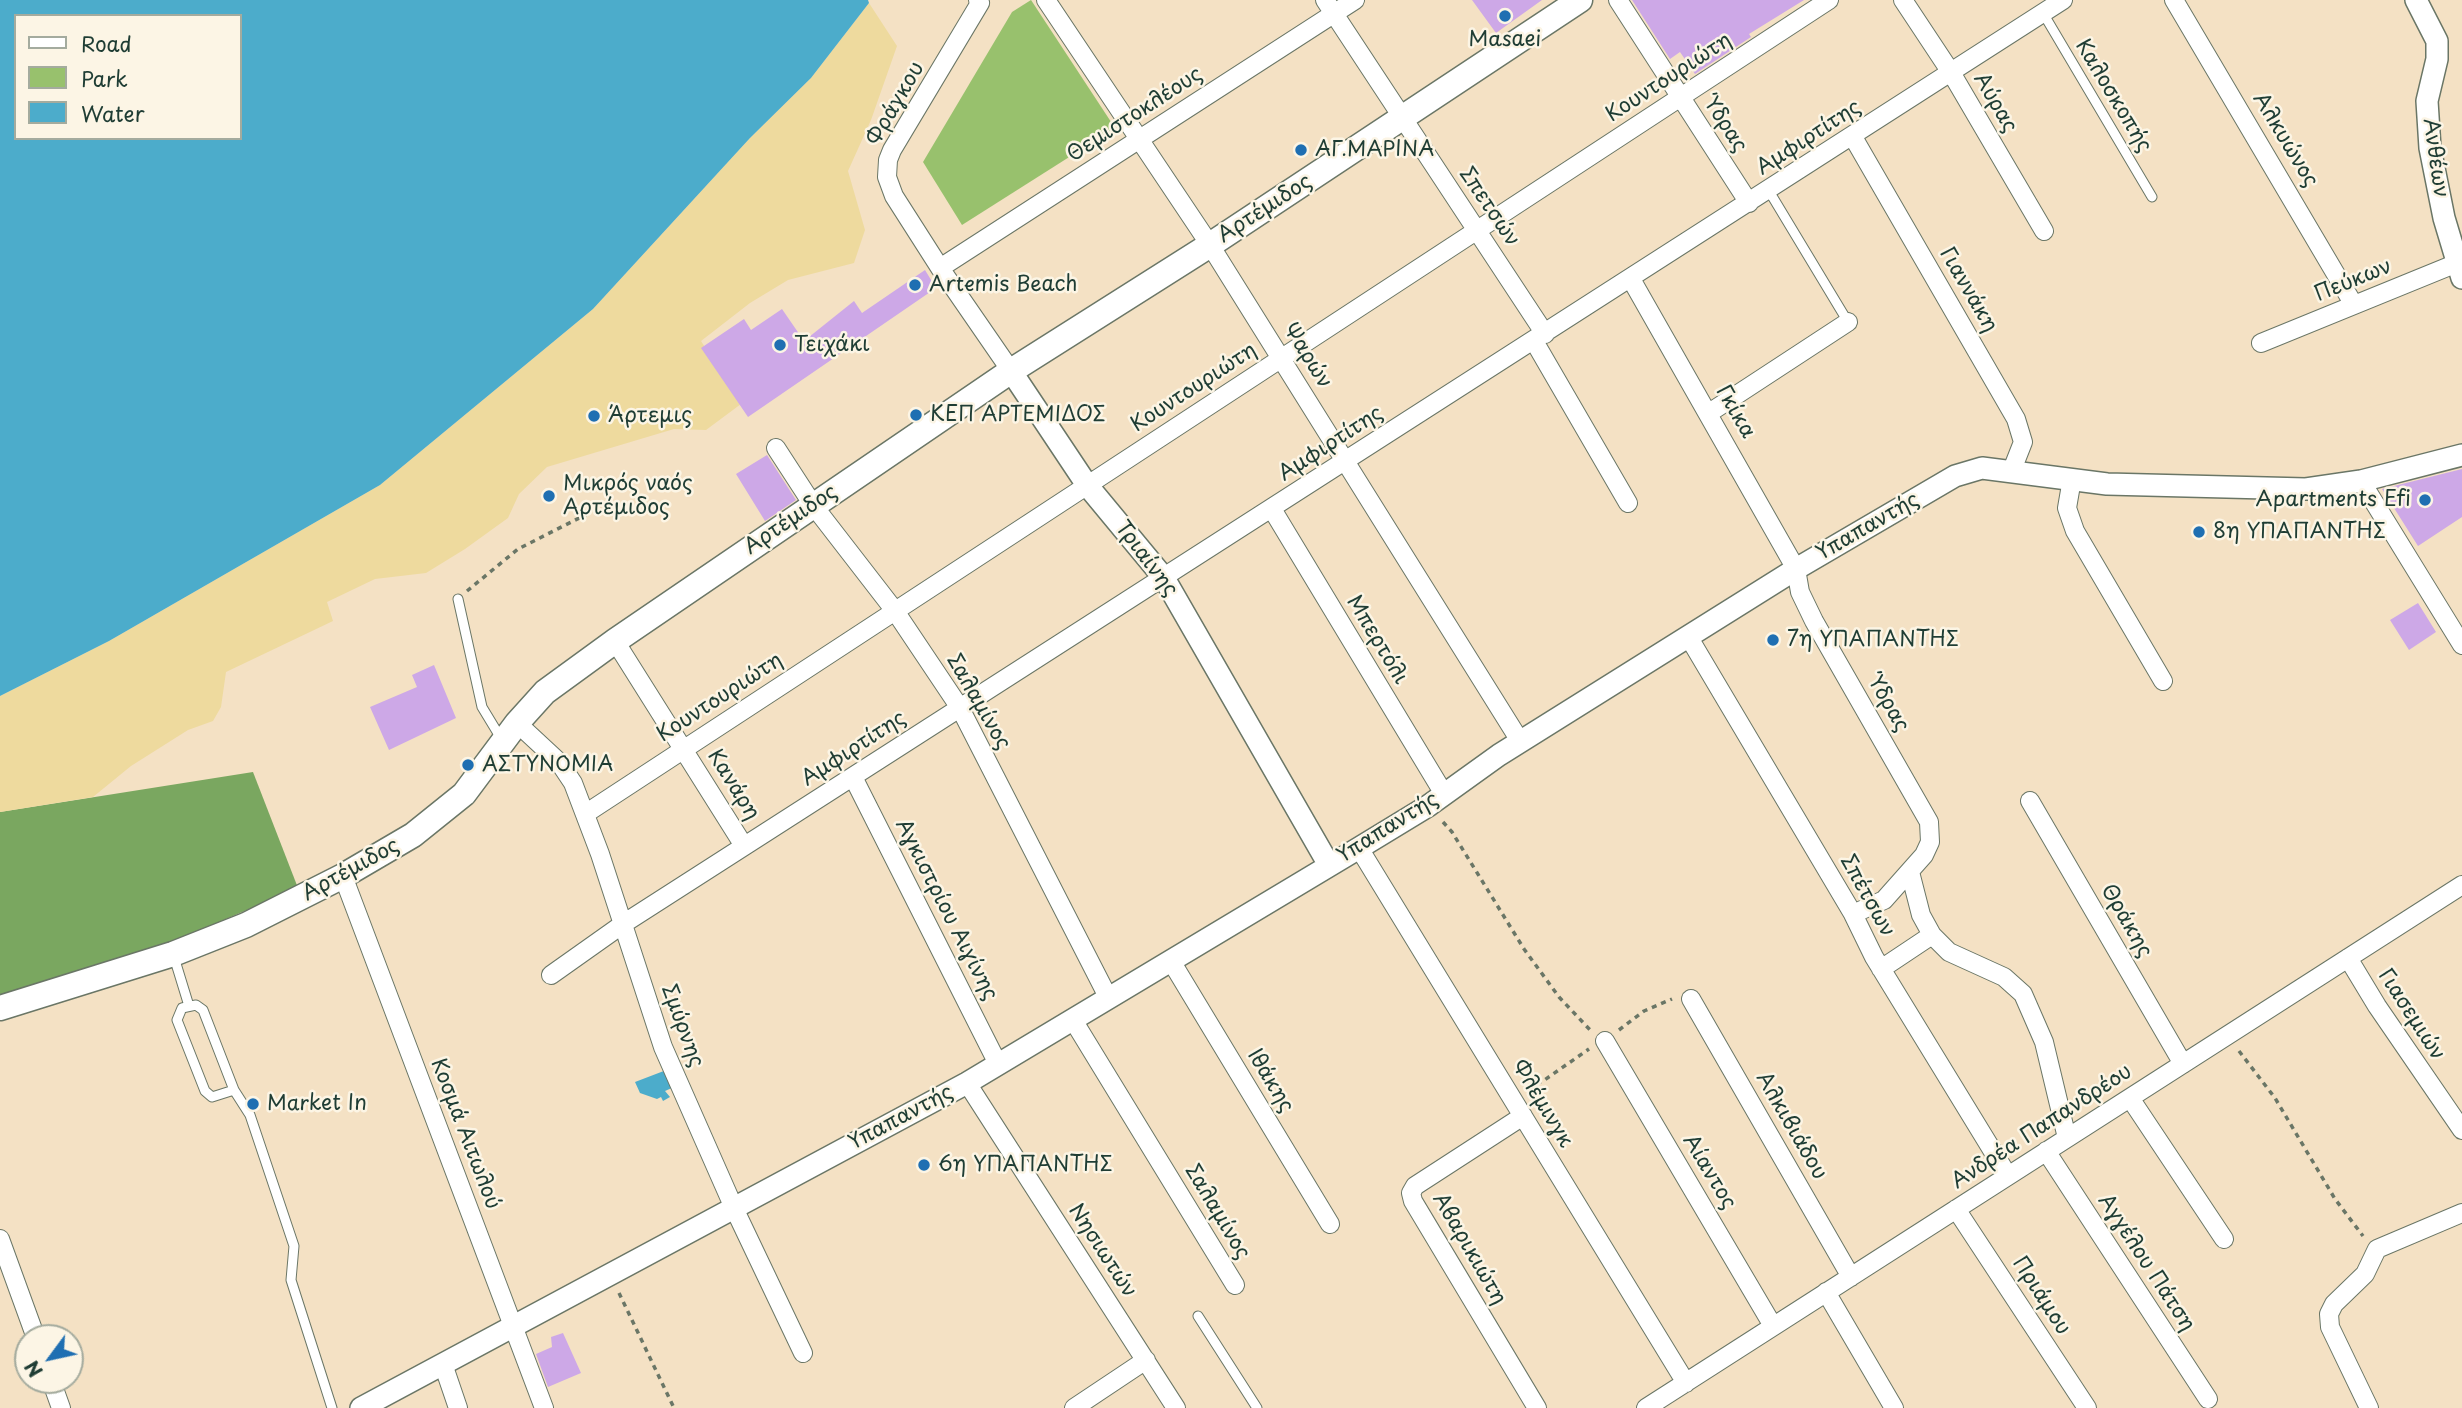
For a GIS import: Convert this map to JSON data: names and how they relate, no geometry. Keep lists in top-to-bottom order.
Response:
{
  "streets": {
    "main road": ["Αρτέμιδος"],
    "street": [
      "Κουντουριώτη",
      "Αύρας",
      "Φράγκου",
      "Θεμιστοκλέους",
      "Ύδρας",
      "Αμφιρτίτης",
      "Αλκυώνος",
      "Ανθέων",
      "Σπετσών",
      "Πεύκων",
      "Γιαννάκη",
      "Ψαρών",
      "Γκίκα",
      "Υπαπαντής",
      "Τριαίνης",
      "Μπερτόλι",
      "Σαλαμίνος",
      "Κανάρη",
      "Σπέτσων",
      "Αγκιστρίου Αιγίνης",
      "Θράκης",
      "Γιασεμιών",
      "Σμύρνης",
      "Ιθάκης",
      "Φλέμινγκ",
      "Αλκιβιάδου",
      "Ανδρέα Παπανδρέου",
      "Κοσμά Αιτωλού",
      "Αίαντος",
      "Αβαρικιώτη",
      "Νησιωτών",
      "Αγγέλου Πάτση",
      "Πριάμου"
    ],
    "lane": ["Καλοσκοπής"]
  },
  "crossings": [
    ["Κουντουριώτη", "Ύδρας"],
    ["Κουντουριώτη", "Σπετσών"],
    ["Κουντουριώτη", "Ψαρών"],
    ["Κουντουριώτη", "Τριαίνης"],
    ["Κουντουριώτη", "Σαλαμίνος"],
    ["Κουντουριώτη", "Κανάρη"],
    ["Κουντουριώτη", "Σμύρνης"],
    ["Καλοσκοπής", "Αμφιρτίτης"],
    ["Αύρας", "Αμφιρτίτης"],
    ["Φράγκου", "Θεμιστοκλέους"],
    ["Φράγκου", "Τριαίνης"],
    ["Θεμιστοκλέους", "Σπετσών"],
    ["Θεμιστοκλέους", "Ψαρών"],
    ["Θεμιστοκλέους", "Τριαίνης"],
    ["Ύδρας", "Αμφιρτίτης"],
    ["Ύδρας", "Γκίκα"],
    ["Ύδρας", "Υπαπαντής"],
    ["Αμφιρτίτης", "Σπετσών"],
    ["Αμφιρτίτης", "Γιαννάκη"],
    ["Αμφιρτίτης", "Ψαρών"],
    ["Αμφιρτίτης", "Γκίκα"],
    ["Αμφιρτίτης", "Τριαίνης"],
    ["Αμφιρτίτης", "Μπερτόλι"],
    ["Αμφιρτίτης", "Σαλαμίνος"],
    ["Αμφιρτίτης", "Κανάρη"],
    ["Αμφιρτίτης", "Αγκιστρίου Αιγίνης"],
    ["Αμφιρτίτης", "Σμύρνης"],
    ["Αλκυώνος", "Πεύκων"],
    ["Ανθέων", "Πεύκων"],
    ["Σπετσών", "Αρτέμιδος"],
    ["Αρτέμιδος", "Ψαρών"],
    ["Αρτέμιδος", "Τριαίνης"],
    ["Αρτέμιδος", "Σαλαμίνος"],
    ["Αρτέμιδος", "Κανάρη"],
    ["Αρτέμιδος", "Σμύρνης"],
    ["Αρτέμιδος", "Κοσμά Αιτωλού"],
    ["Γιαννάκη", "Υπαπαντής"],
    ["Ψαρών", "Υπαπαντής"],
    ["Γκίκα", "Υπαπαντής"],
    ["Υπαπαντής", "Τριαίνης"],
    ["Υπαπαντής", "Μπερτόλι"],
    ["Υπαπαντής", "Σαλαμίνος"],
    ["Υπαπαντής", "Σπέτσων"],
    ["Υπαπαντής", "Αγκιστρίου Αιγίνης"],
    ["Υπαπαντής", "Σμύρνης"],
    ["Υπαπαντής", "Ιθάκης"],
    ["Υπαπαντής", "Φλέμινγκ"],
    ["Υπαπαντής", "Κοσμά Αιτωλού"],
    ["Υπαπαντής", "Νησιωτών"],
    ["Σπέτσων", "Ανδρέα Παπανδρέου"],
    ["Θράκης", "Ανδρέα Παπανδρέου"],
    ["Γιασεμιών", "Ανδρέα Παπανδρέου"],
    ["Φλέμινγκ", "Ανδρέα Παπανδρέου"],
    ["Φλέμινγκ", "Αβαρικιώτη"],
    ["Αλκιβιάδου", "Ανδρέα Παπανδρέου"],
    ["Ανδρέα Παπανδρέου", "Αίαντος"],
    ["Ανδρέα Παπανδρέου", "Αγγέλου Πάτση"],
    ["Ανδρέα Παπανδρέου", "Πριάμου"]
  ],
  "places": [
    "Masaei",
    "ΑΓ.ΜΑΡΙΝΑ",
    "Artemis Beach",
    "Τειχάκι",
    "ΚΕΠ ΑΡΤΕΜΙΔΟΣ",
    "Άρτεμις",
    "Μικρός ναός Αρτέμιδος",
    "Apartments Efi",
    "8η ΥΠΑΠΑΝΤΗΣ",
    "7η ΥΠΑΠΑΝΤΗΣ",
    "ΑΣΤΥΝΟΜΙΑ",
    "Market In",
    "6η ΥΠΑΠΑΝΤΗΣ"
  ],
  "legend": ["Road", "Park", "Water"],
  "north": "bottom left"
}
